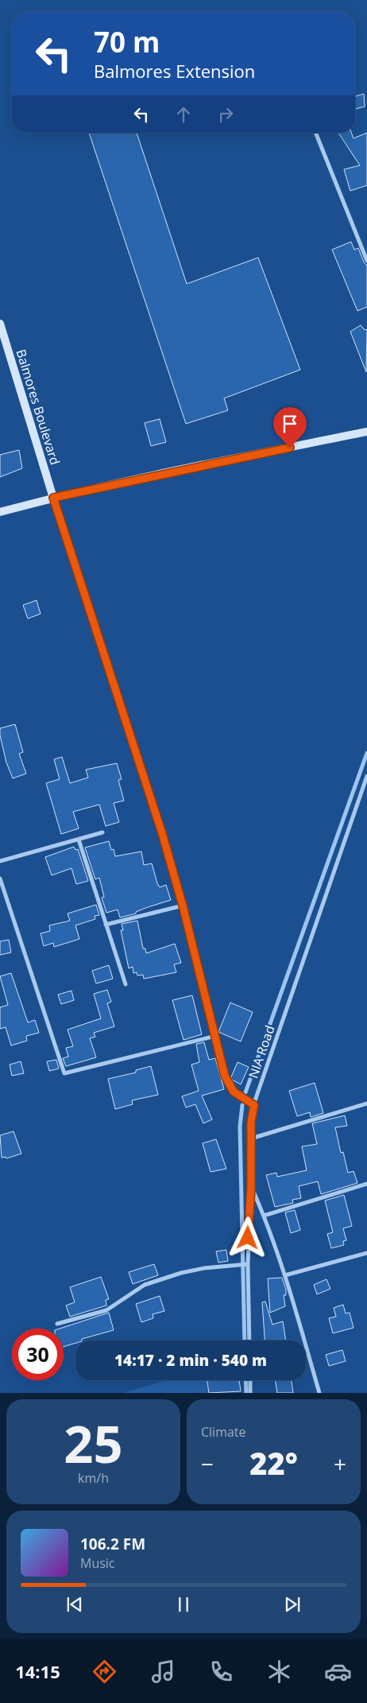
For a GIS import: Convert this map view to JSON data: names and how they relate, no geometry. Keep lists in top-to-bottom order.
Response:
{
  "streets": {
    "main road": ["Balmores Boulevard"],
    "street": ["NIA Road"]
  },
  "page": {
    "turn": ["70 m", "Balmores Extension"],
    "limit": "30",
    "trip": "14:17 · 2 min · 540 m",
    "tile": [
      ["25", "km/h"],
      "Climate"
    ],
    "heat": ["−", "22°", "+"],
    "song": ["106.2 FM", "Music"],
    "tabs": "14:15"
  }
}
